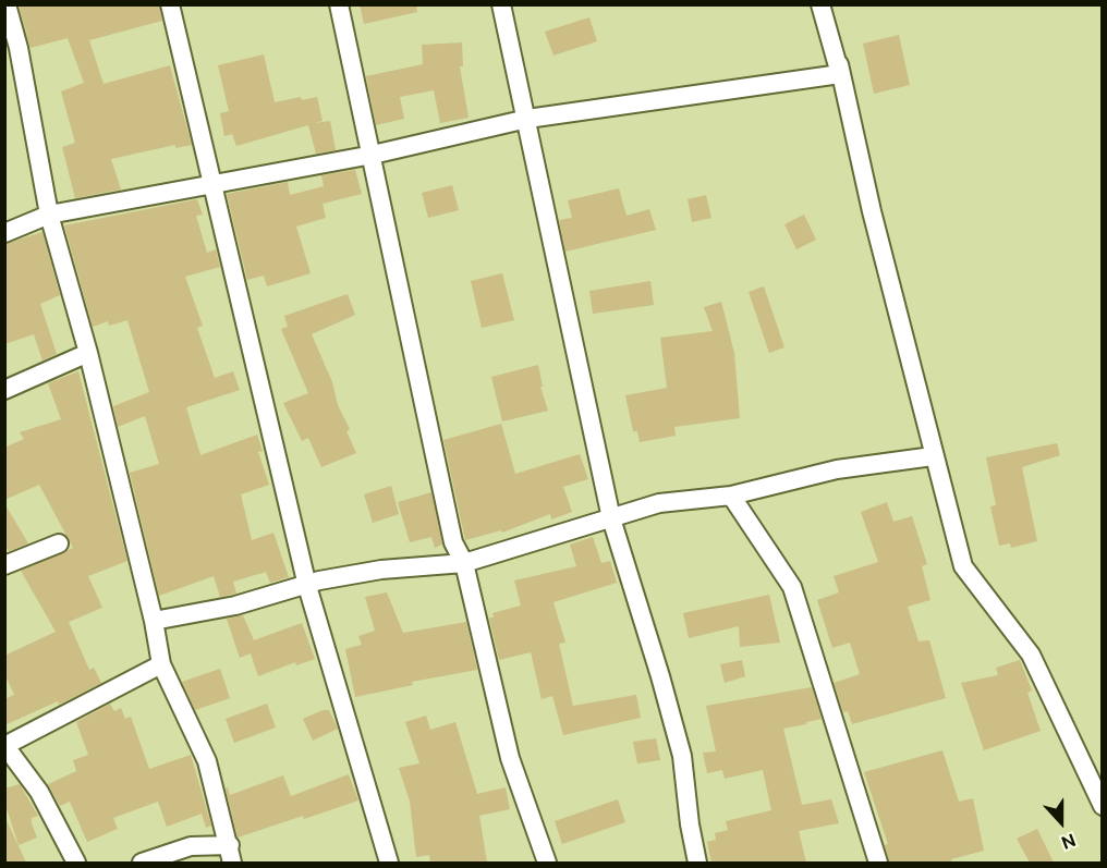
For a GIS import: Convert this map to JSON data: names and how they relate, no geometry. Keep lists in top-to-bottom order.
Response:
{
  "north": "bottom"
}
